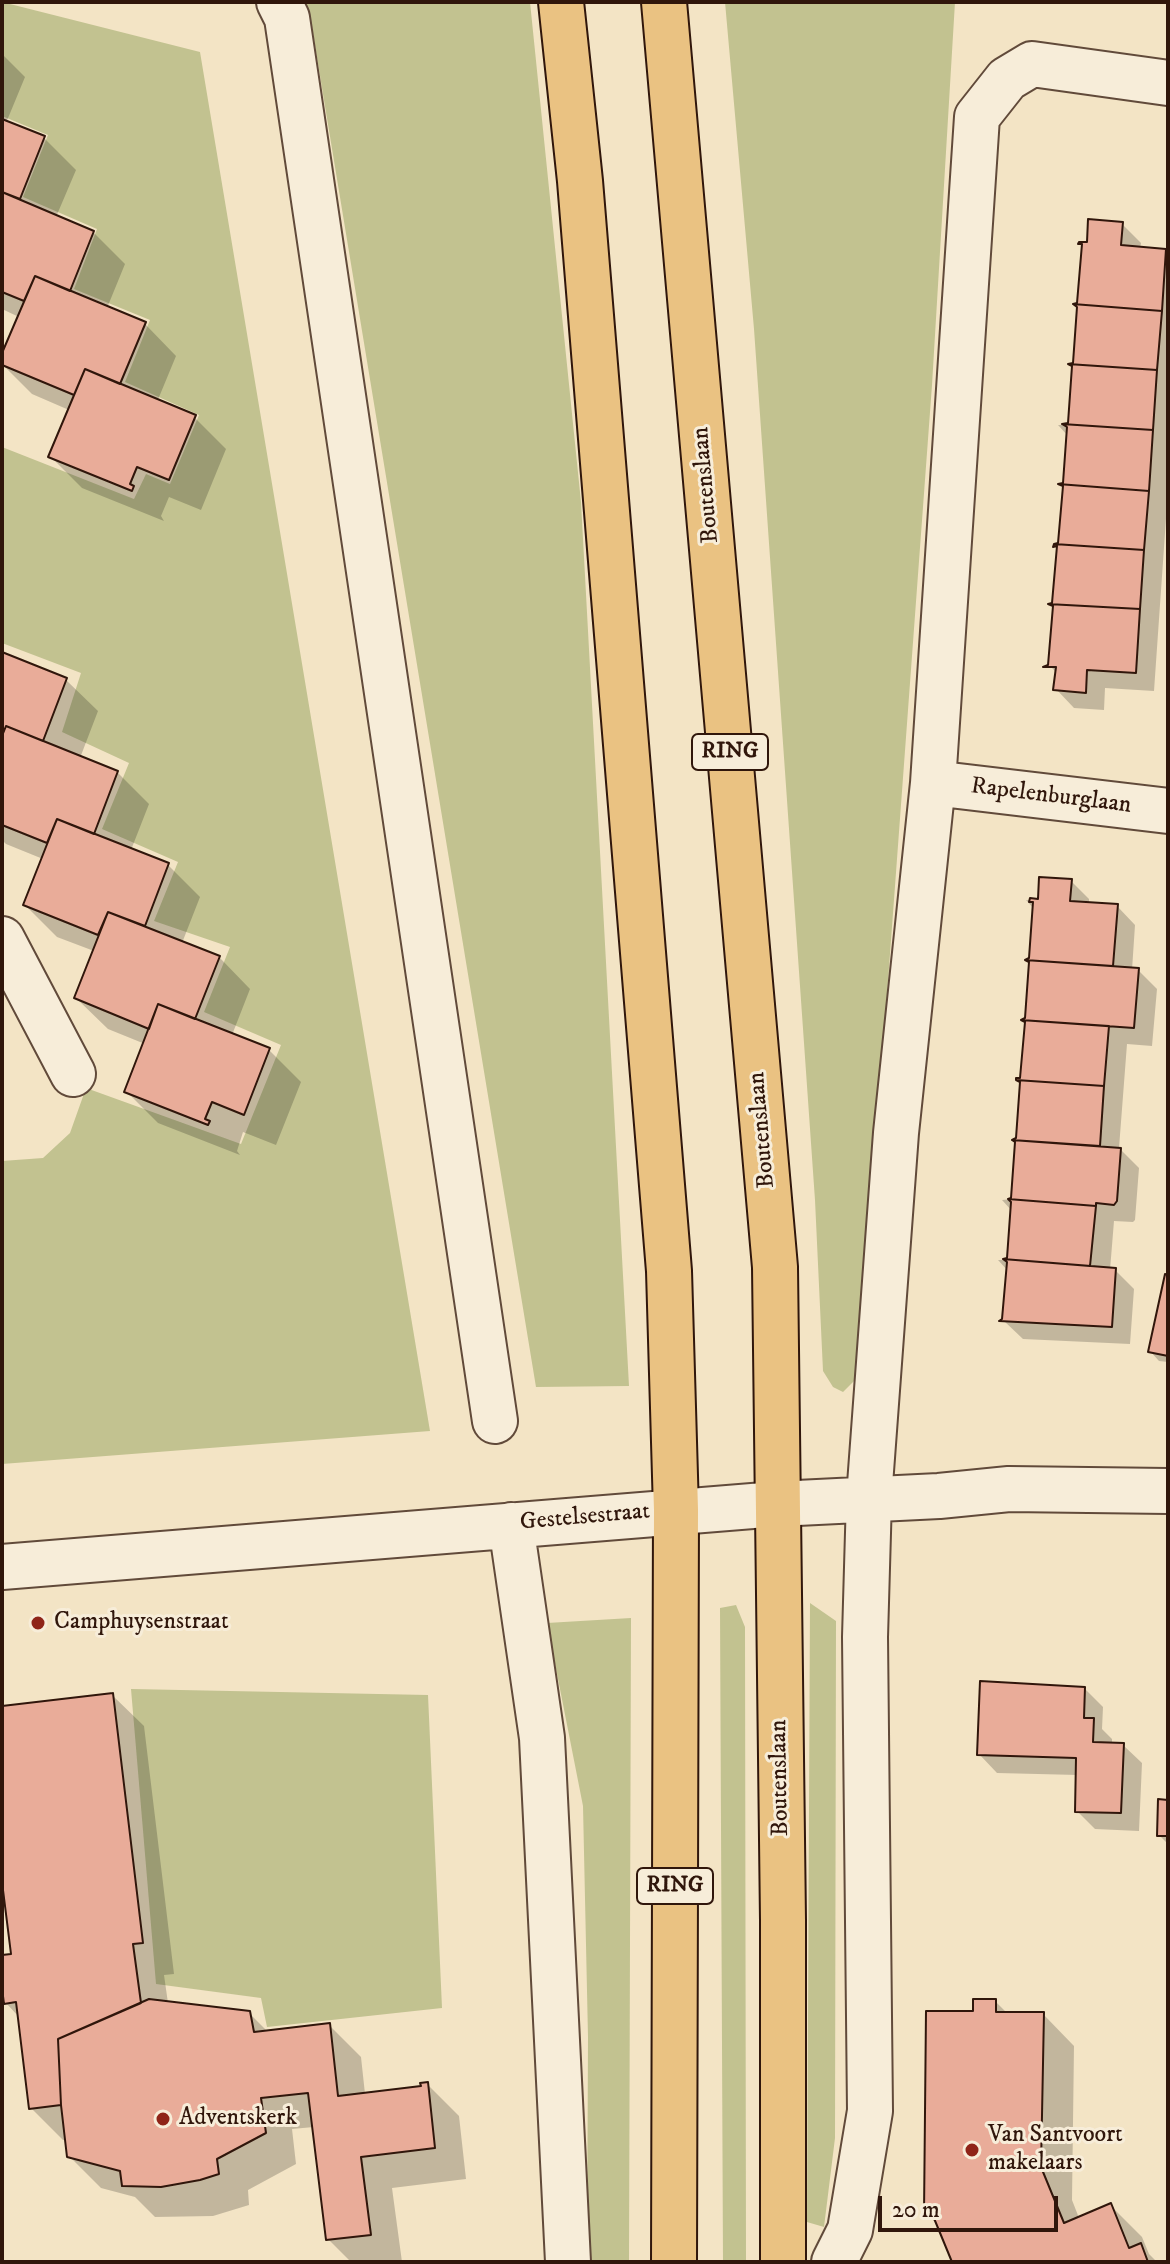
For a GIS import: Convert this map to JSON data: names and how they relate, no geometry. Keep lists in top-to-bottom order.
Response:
{
  "streets": {
    "main road": ["Boutenslaan", "RING"],
    "street": ["Rapelenburglaan", "Gestelsestraat"]
  },
  "crossings": [
    ["Boutenslaan", "Gestelsestraat"],
    ["RING", "Gestelsestraat"]
  ],
  "places": ["Camphuysenstraat", "Adventskerk", "Van Santvoort makelaars"],
  "scale_bar": "20 m"
}
